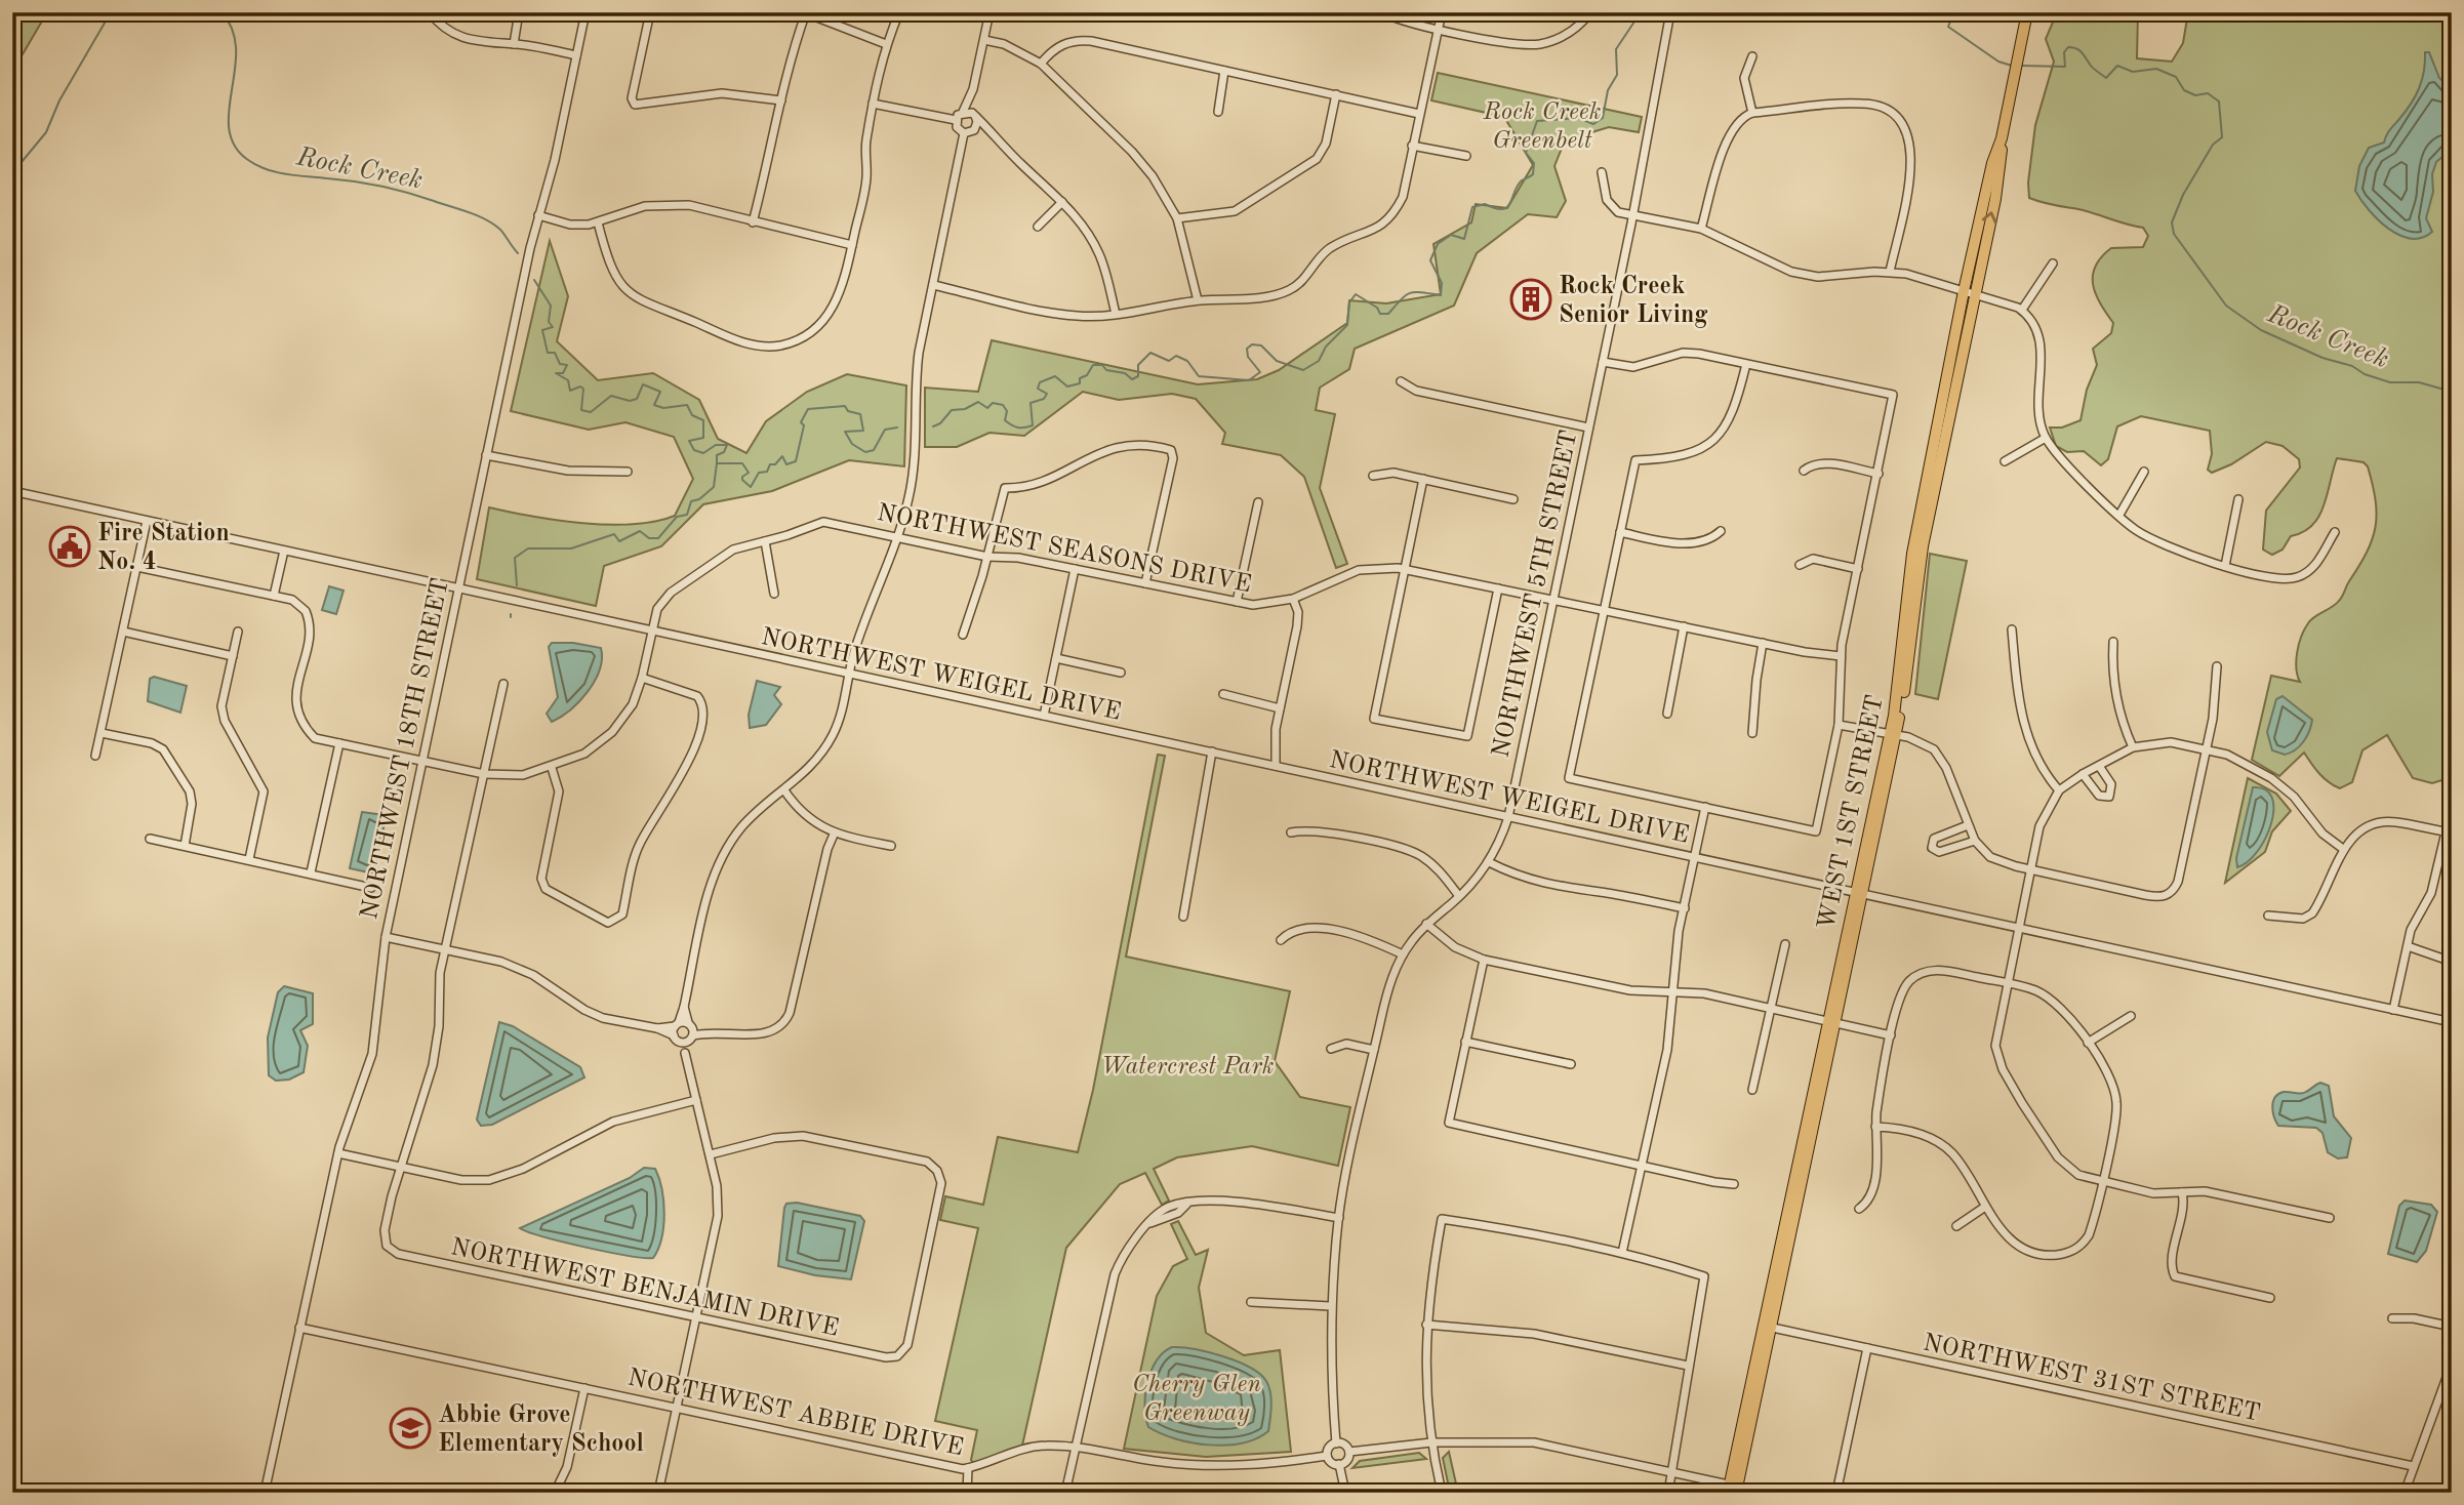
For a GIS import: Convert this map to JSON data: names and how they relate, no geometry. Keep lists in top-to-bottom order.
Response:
{
  "streets": {
    "main road": ["WEST 1ST STREET"],
    "street": [
      "NORTHWEST SEASONS DRIVE",
      "NORTHWEST 5TH STREET",
      "NORTHWEST WEIGEL DRIVE",
      "NORTHWEST 18TH STREET",
      "NORTHWEST BENJAMIN DRIVE",
      "NORTHWEST 31ST STREET",
      "NORTHWEST ABBIE DRIVE"
    ]
  },
  "crossings": [
    ["NORTHWEST SEASONS DRIVE", "NORTHWEST 5TH STREET"],
    ["NORTHWEST SEASONS DRIVE", "NORTHWEST WEIGEL DRIVE"],
    ["NORTHWEST SEASONS DRIVE", "NORTHWEST 18TH STREET"],
    ["NORTHWEST 5TH STREET", "NORTHWEST WEIGEL DRIVE"],
    ["NORTHWEST 5TH STREET", "NORTHWEST ABBIE DRIVE"],
    ["NORTHWEST WEIGEL DRIVE", "NORTHWEST 18TH STREET"],
    ["NORTHWEST WEIGEL DRIVE", "WEST 1ST STREET"],
    ["NORTHWEST 18TH STREET", "NORTHWEST ABBIE DRIVE"],
    ["WEST 1ST STREET", "NORTHWEST 31ST STREET"]
  ],
  "water": ["Rock Creek"],
  "parks": ["Rock Creek Greenbelt", "Watercrest Park", "Cherry Glen Greenway"],
  "places": {
    "building": ["Rock Creek Senior Living"],
    "public building": ["Fire Station No. 4"],
    "school or university": ["Abbie Grove Elementary School"]
  }
}
